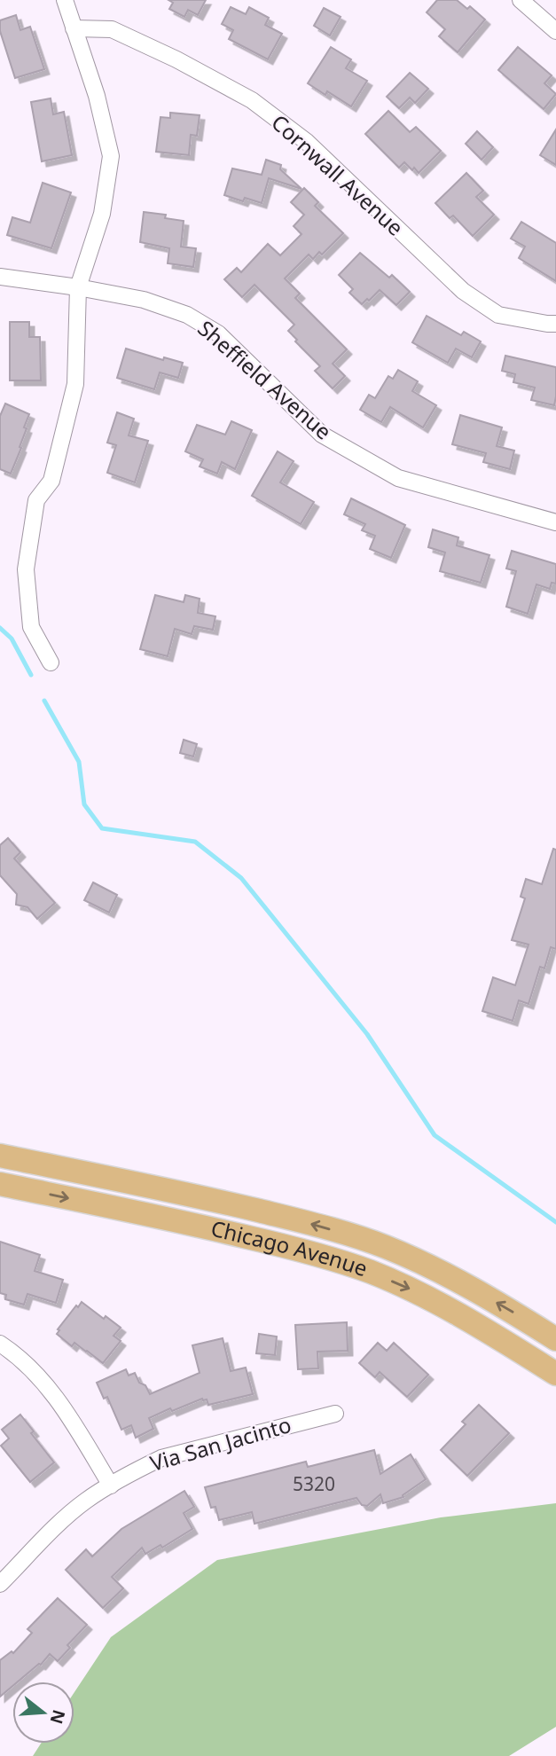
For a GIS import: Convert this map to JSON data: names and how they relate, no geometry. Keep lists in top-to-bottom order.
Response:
{
  "streets": {
    "main road": ["Chicago Avenue"],
    "street": ["Cornwall Avenue", "Sheffield Avenue", "Via San Jacinto"]
  },
  "house_numbers": ["5320"],
  "north": "right"
}
